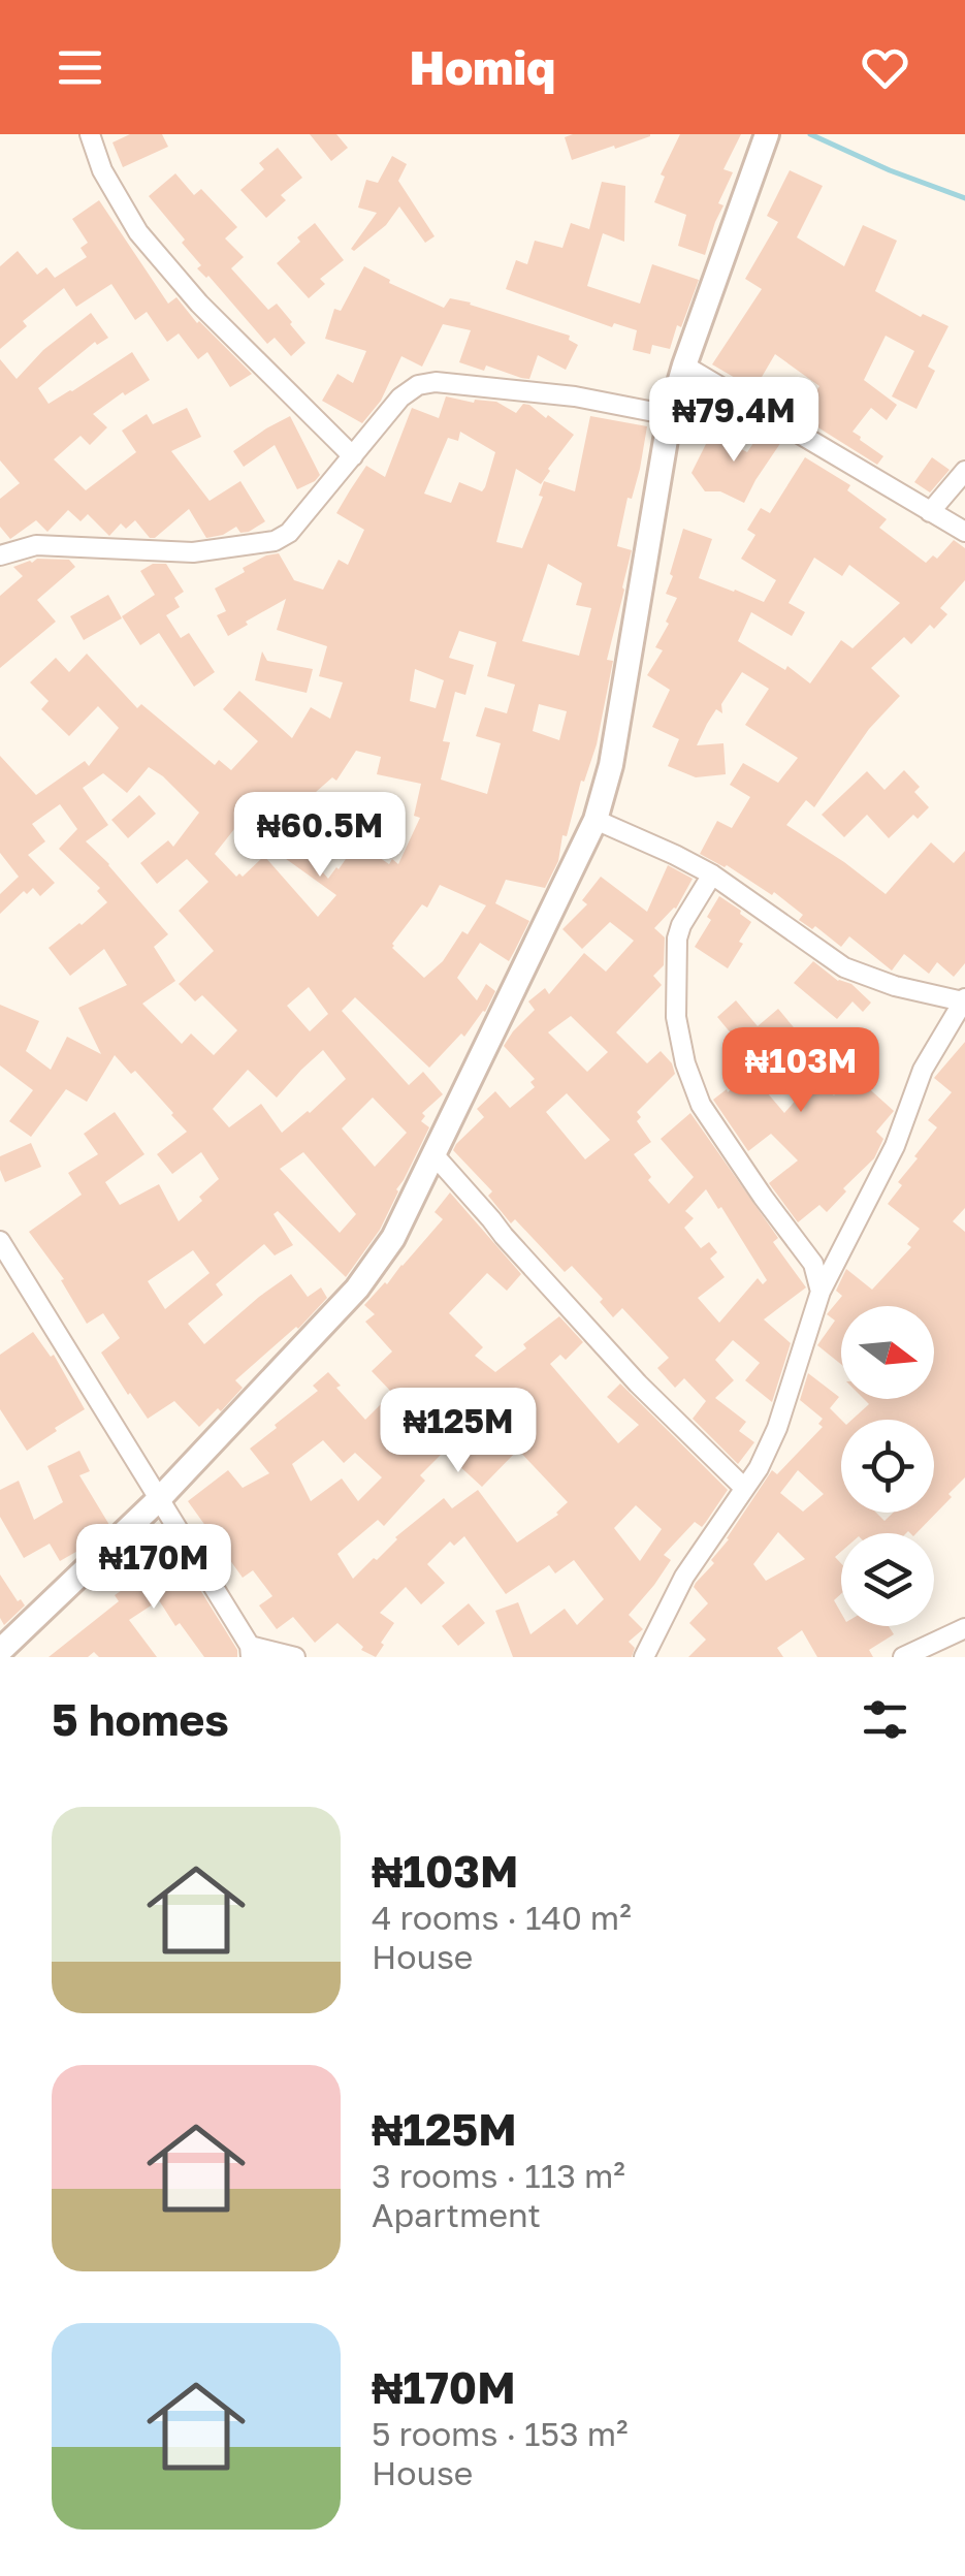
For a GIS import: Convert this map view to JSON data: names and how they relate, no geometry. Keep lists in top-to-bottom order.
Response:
{
  "north": "right",
  "page": {
    "header": "Homiq",
    "price": [
      "₦79.4M",
      "₦60.5M",
      "₦103M",
      "₦125M",
      "₦170M"
    ],
    "heading": "5 homes",
    "list": [
      {
        "name": "₦103M",
        "note": "4 rooms · 140 m² · House"
      },
      {
        "name": "₦125M",
        "note": "3 rooms · 113 m² · Apartment"
      },
      {
        "name": "₦170M",
        "note": "5 rooms · 153 m² · House"
      }
    ]
  }
}
